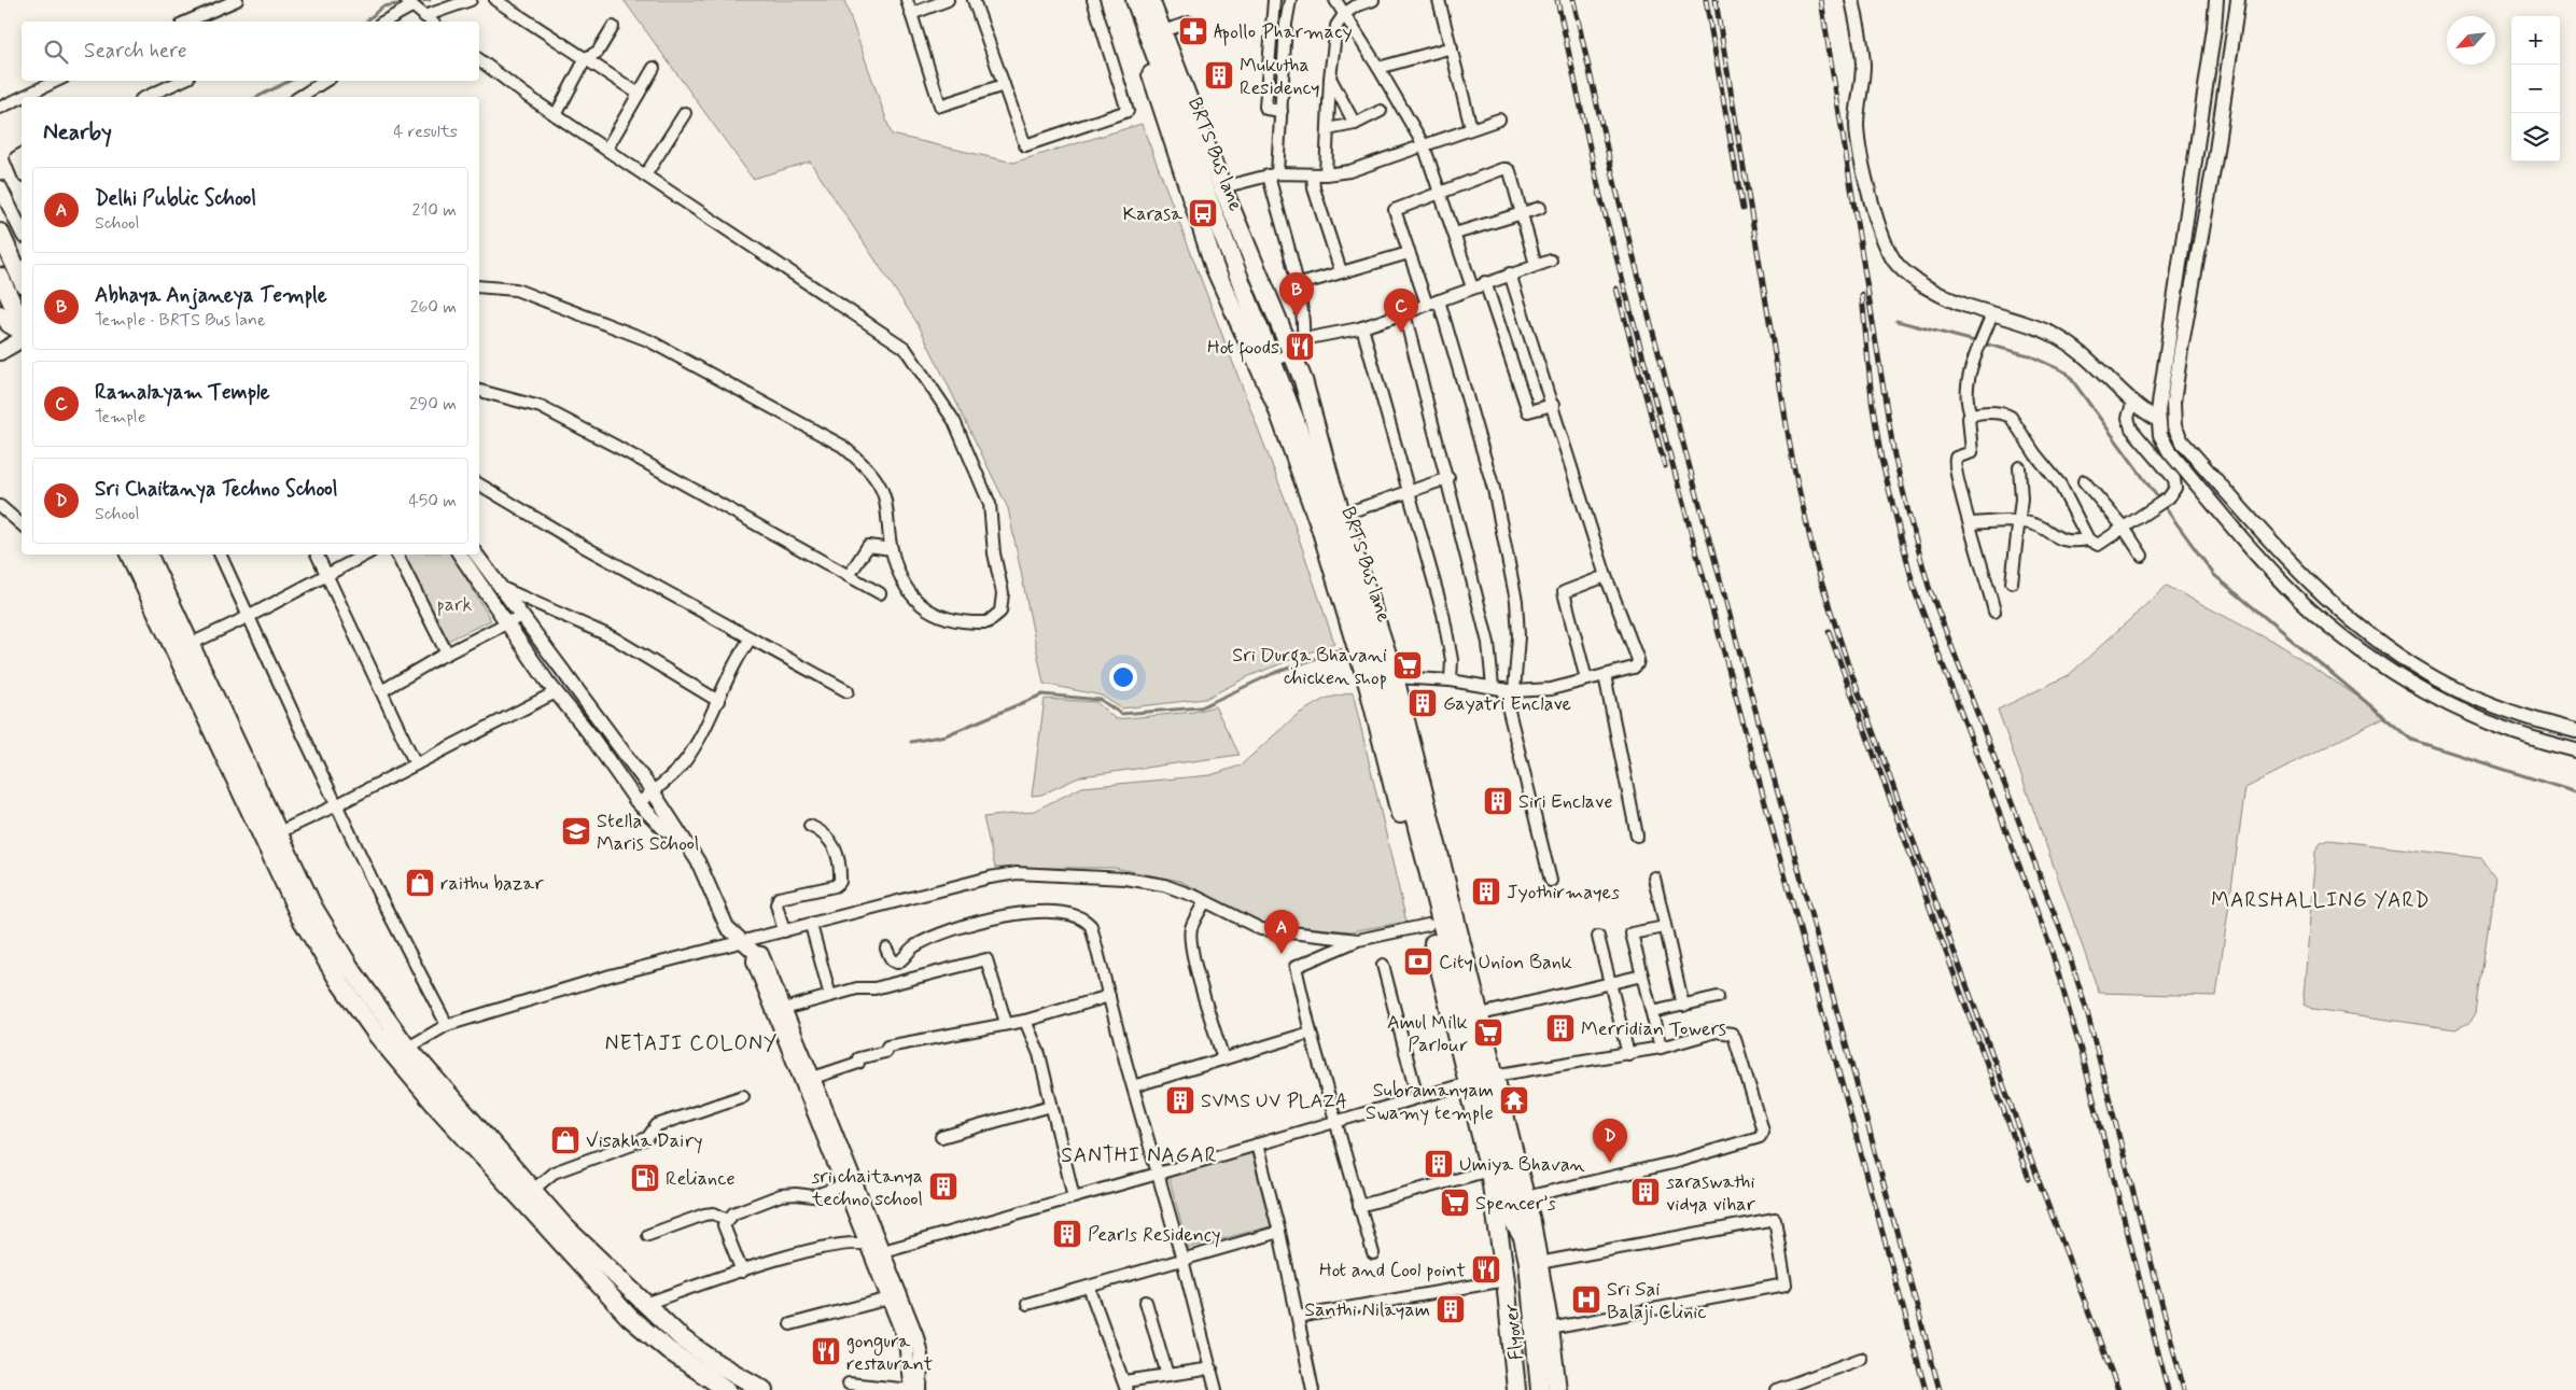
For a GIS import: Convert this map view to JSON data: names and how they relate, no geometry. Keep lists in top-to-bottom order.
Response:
{
  "streets": {
    "main road": ["BRTS Bus lane", "Flyover"]
  },
  "crossings": [
    ["BRTS Bus lane", "Flyover"]
  ],
  "districts": ["MARSHALLING YARD", "NETAJI COLONY", "SANTHI NAGAR"],
  "parks": ["park"],
  "places": {
    "pharmacy": ["Apollo Pharmacy"],
    "building": [
      "Mukutha Residency",
      "Gayatri Enclave",
      "Siri Enclave",
      "Jyothirmayes",
      "Merridian Towers",
      "SVMS UV PLAZA",
      "Umiya Bhavan",
      "sri chaitanya techno school",
      "saraswathi vidya vihar",
      "Pearls Residency",
      "Santhi Nilayam"
    ],
    "bus stop": ["Karasa"],
    "restaurant": ["Hot foods", "Hot and Cool point", "gongura restaurant"],
    "supermarket": ["Sri Durga Bhavani chicken shop", "Amul Milk Parlour", "Spencer’s"],
    "school or university": ["Stella Maris School"],
    "shop": ["raithu bazar", "Visakha Dairy"],
    "bank": ["City Union Bank"],
    "temple": ["Subramanyam Swamy temple"],
    "fuel station": ["Reliance"],
    "hospital": ["Sri Sai Balaji Clinic"]
  },
  "north": "bottom left",
  "page": {
    "map_buttons": ["+", "−"],
    "search": "Search here",
    "heading": ["Nearby", "4 results"],
    "list": [
      {
        "mark": "A",
        "name": "Delhi Public School",
        "note": "School",
        "value": "210 m"
      },
      {
        "mark": "B",
        "name": "Abhaya Anjaneya Temple",
        "note": "Temple · BRTS Bus lane",
        "value": "260 m"
      },
      {
        "mark": "C",
        "name": "Ramalayam Temple",
        "note": "Temple",
        "value": "290 m"
      },
      {
        "mark": "D",
        "name": "Sri Chaitanya Techno School",
        "note": "School",
        "value": "450 m"
      }
    ],
    "pins": [
      "B",
      "C",
      "A",
      "D"
    ]
  }
}
